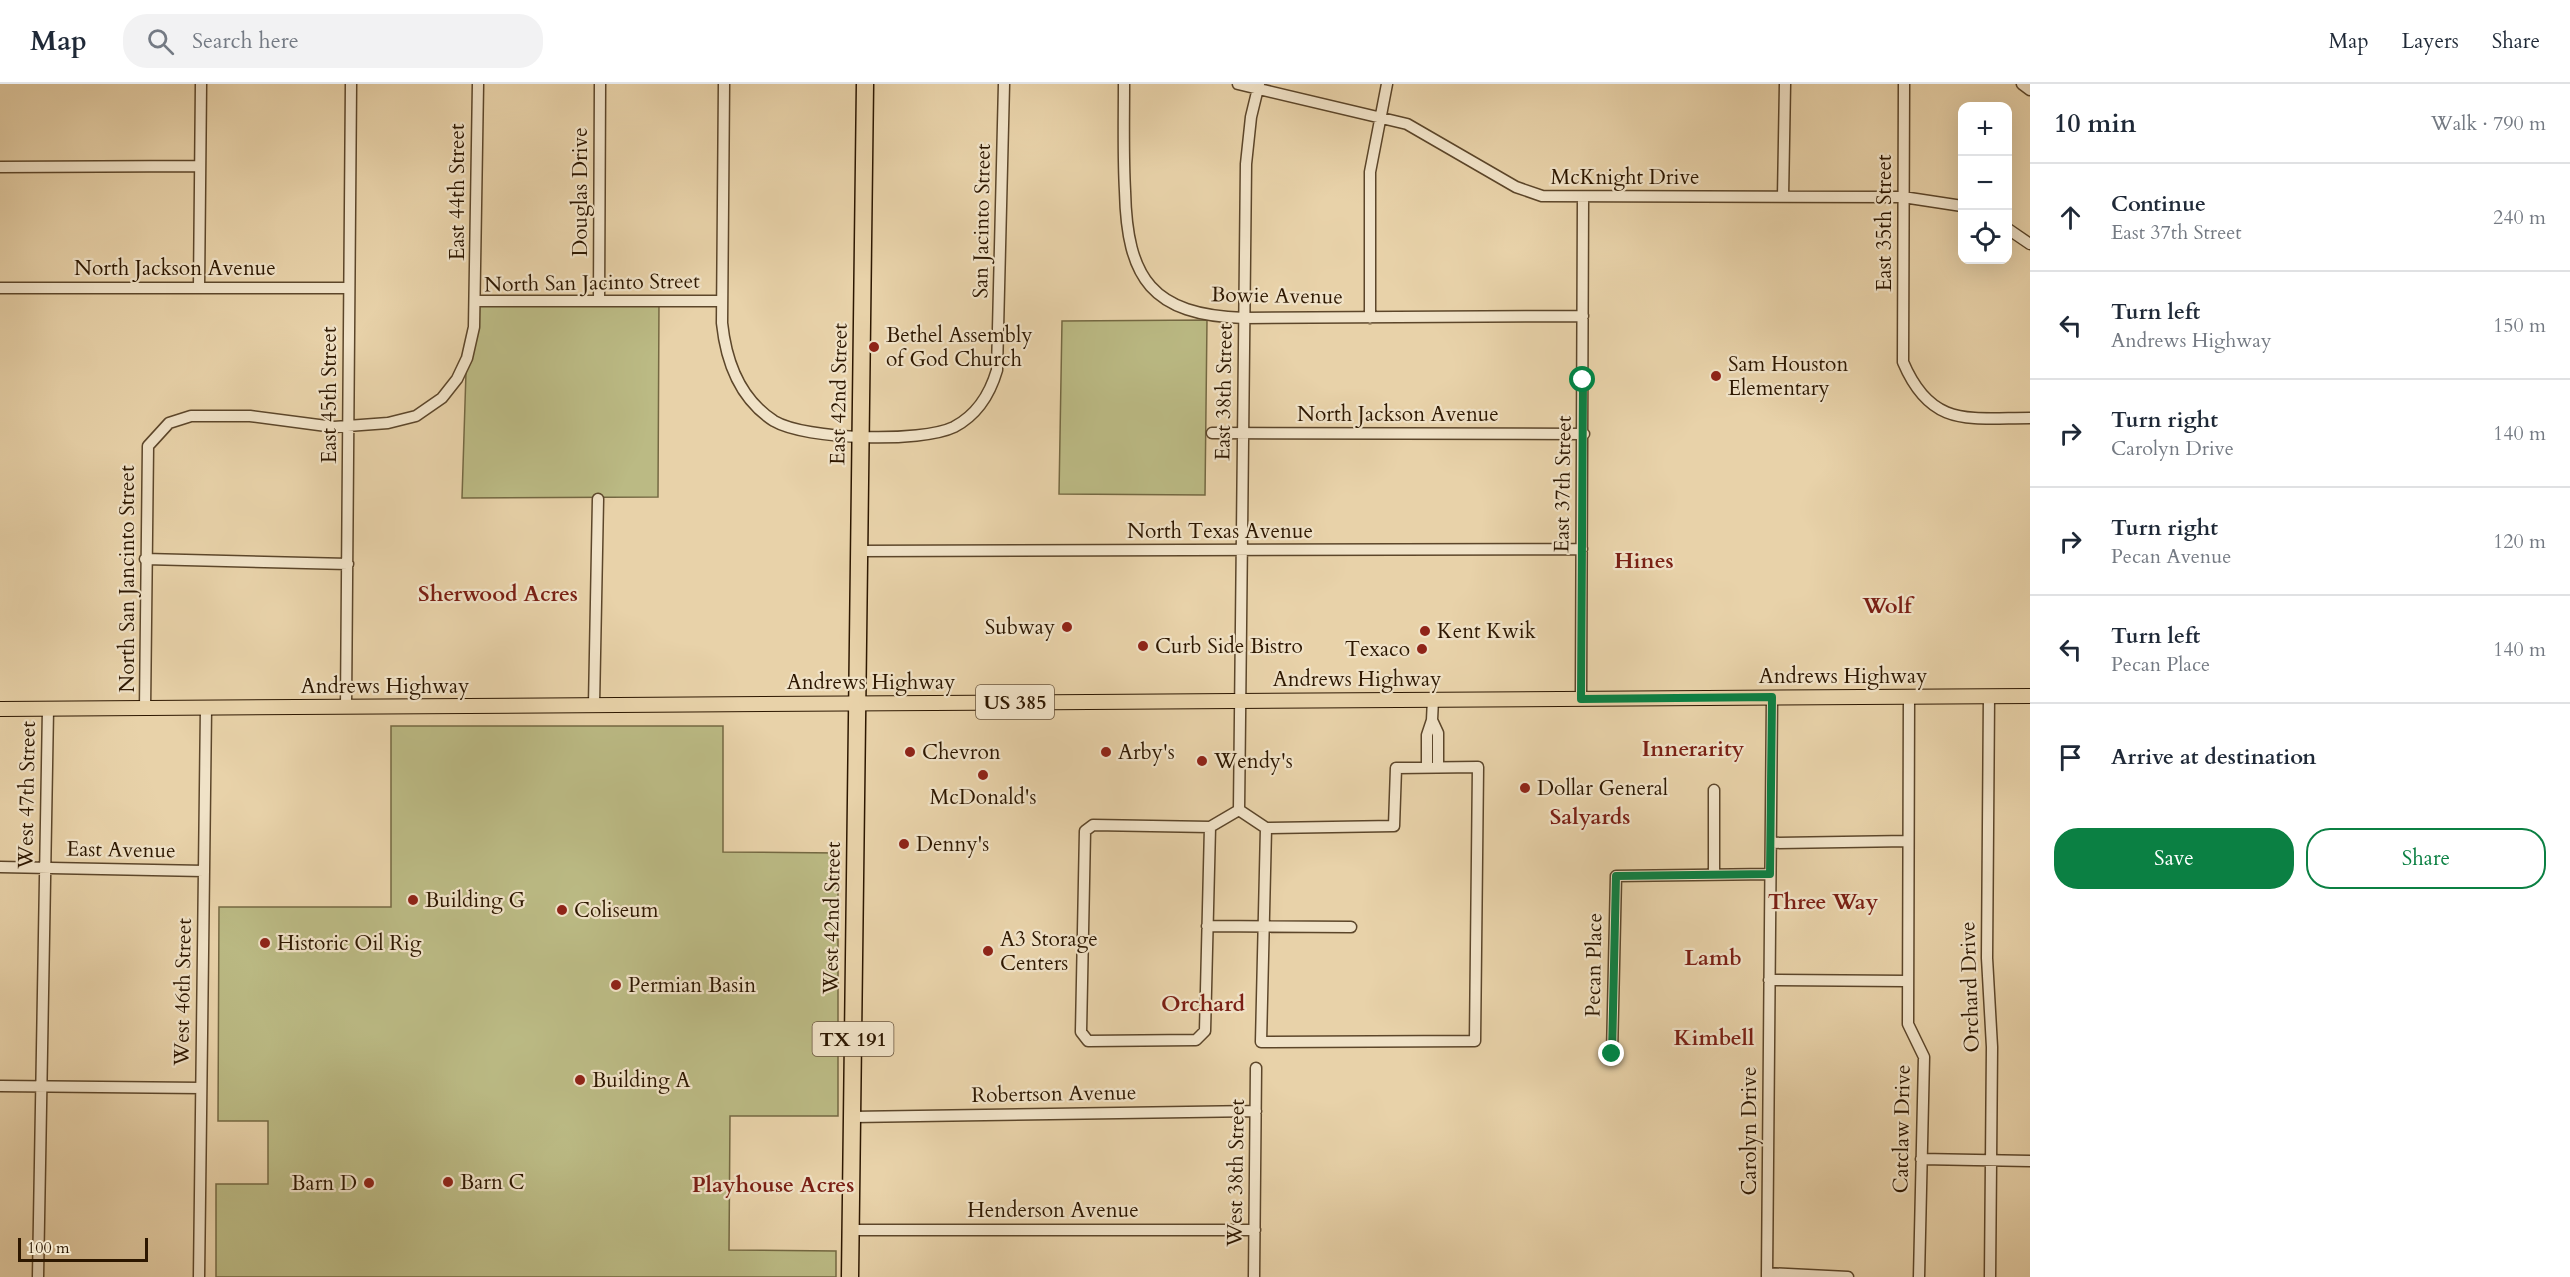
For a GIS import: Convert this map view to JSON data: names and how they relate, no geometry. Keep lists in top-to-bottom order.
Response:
{
  "streets": {
    "highway": ["East 42nd Street", "West 42nd Street", "TX 191"],
    "main road": ["Andrews Highway", "US 385"],
    "street": [
      "McKnight Drive",
      "East 44th Street",
      "Douglas Drive",
      "San Jacinto Street",
      "East 35th Street",
      "North Jackson Avenue",
      "North San Jacinto Street",
      "Bowie Avenue",
      "East 38th Street",
      "East 45th Street",
      "East 37th Street",
      "North Texas Avenue",
      "North San Jancinto Street",
      "West 47th Street",
      "East Avenue",
      "Pecan Place",
      "Orchard Drive",
      "West 46th Street",
      "Robertson Avenue",
      "Catclaw Drive",
      "Carolyn Drive",
      "West 38th Street",
      "Henderson Avenue"
    ]
  },
  "crossings": [
    ["McKnight Drive", "East 35th Street"],
    ["McKnight Drive", "East 38th Street"],
    ["McKnight Drive", "East 37th Street"],
    ["East 44th Street", "North San Jacinto Street"],
    ["Douglas Drive", "North San Jacinto Street"],
    ["San Jacinto Street", "North San Jacinto Street"],
    ["San Jacinto Street", "East 42nd Street"],
    ["North Jackson Avenue", "East 38th Street"],
    ["North Jackson Avenue", "East 45th Street"],
    ["North Jackson Avenue", "East 37th Street"],
    ["North San Jacinto Street", "East 42nd Street"],
    ["North San Jacinto Street", "East 45th Street"],
    ["North San Jacinto Street", "North San Jancinto Street"],
    ["Bowie Avenue", "East 38th Street"],
    ["Bowie Avenue", "East 37th Street"],
    ["East 38th Street", "North Texas Avenue"],
    ["East 38th Street", "Andrews Highway"],
    ["East 42nd Street", "North Texas Avenue"],
    ["East 42nd Street", "Andrews Highway"],
    ["East 42nd Street", "West 42nd Street"],
    ["East 45th Street", "North San Jancinto Street"],
    ["East 45th Street", "Andrews Highway"],
    ["East 37th Street", "North Texas Avenue"],
    ["East 37th Street", "Andrews Highway"],
    ["North San Jancinto Street", "Andrews Highway"],
    ["Andrews Highway", "West 47th Street"],
    ["Andrews Highway", "West 42nd Street"],
    ["Andrews Highway", "Orchard Drive"],
    ["Andrews Highway", "West 46th Street"],
    ["Andrews Highway", "Catclaw Drive"],
    ["Andrews Highway", "Carolyn Drive"],
    ["West 47th Street", "East Avenue"],
    ["East Avenue", "West 46th Street"],
    ["West 42nd Street", "Robertson Avenue"],
    ["West 42nd Street", "Henderson Avenue"],
    ["Robertson Avenue", "West 38th Street"],
    ["West 38th Street", "Henderson Avenue"]
  ],
  "districts": [
    "Hines",
    "Sherwood Acres",
    "Wolf",
    "Innerarity",
    "Salyards",
    "Three Way",
    "Lamb",
    "Orchard",
    "Kimbell",
    "Playhouse Acres"
  ],
  "places": [
    "Bethel Assembly of God Church",
    "Sam Houston Elementary",
    "Subway",
    "Kent Kwik",
    "Curb Side Bistro",
    "Texaco",
    "Chevron",
    "Arby's",
    "Wendy's",
    "McDonald's",
    "Dollar General",
    "Denny's",
    "Building G",
    "Coliseum",
    "Historic Oil Rig",
    "A3 Storage Centers",
    "Permian Basin",
    "Building A",
    "Barn C",
    "Barn D"
  ],
  "scale_bar": "100 m",
  "page": {
    "header": "Map",
    "search": "Search here",
    "nav": ["Map", "Layers", "Share"],
    "heading": ["10 min", "Walk · 790 m"],
    "map_buttons": ["+", "−"],
    "list": [
      ["Continue", "East 37th Street", "240 m"],
      ["Turn left", "Andrews Highway", "150 m"],
      ["Turn right", "Carolyn Drive", "140 m"],
      ["Turn right", "Pecan Avenue", "120 m"],
      ["Turn left", "Pecan Place", "140 m"],
      "Arrive at destination"
    ],
    "buttons": ["Save", "Share"],
    "scale": "100 m"
  }
}
